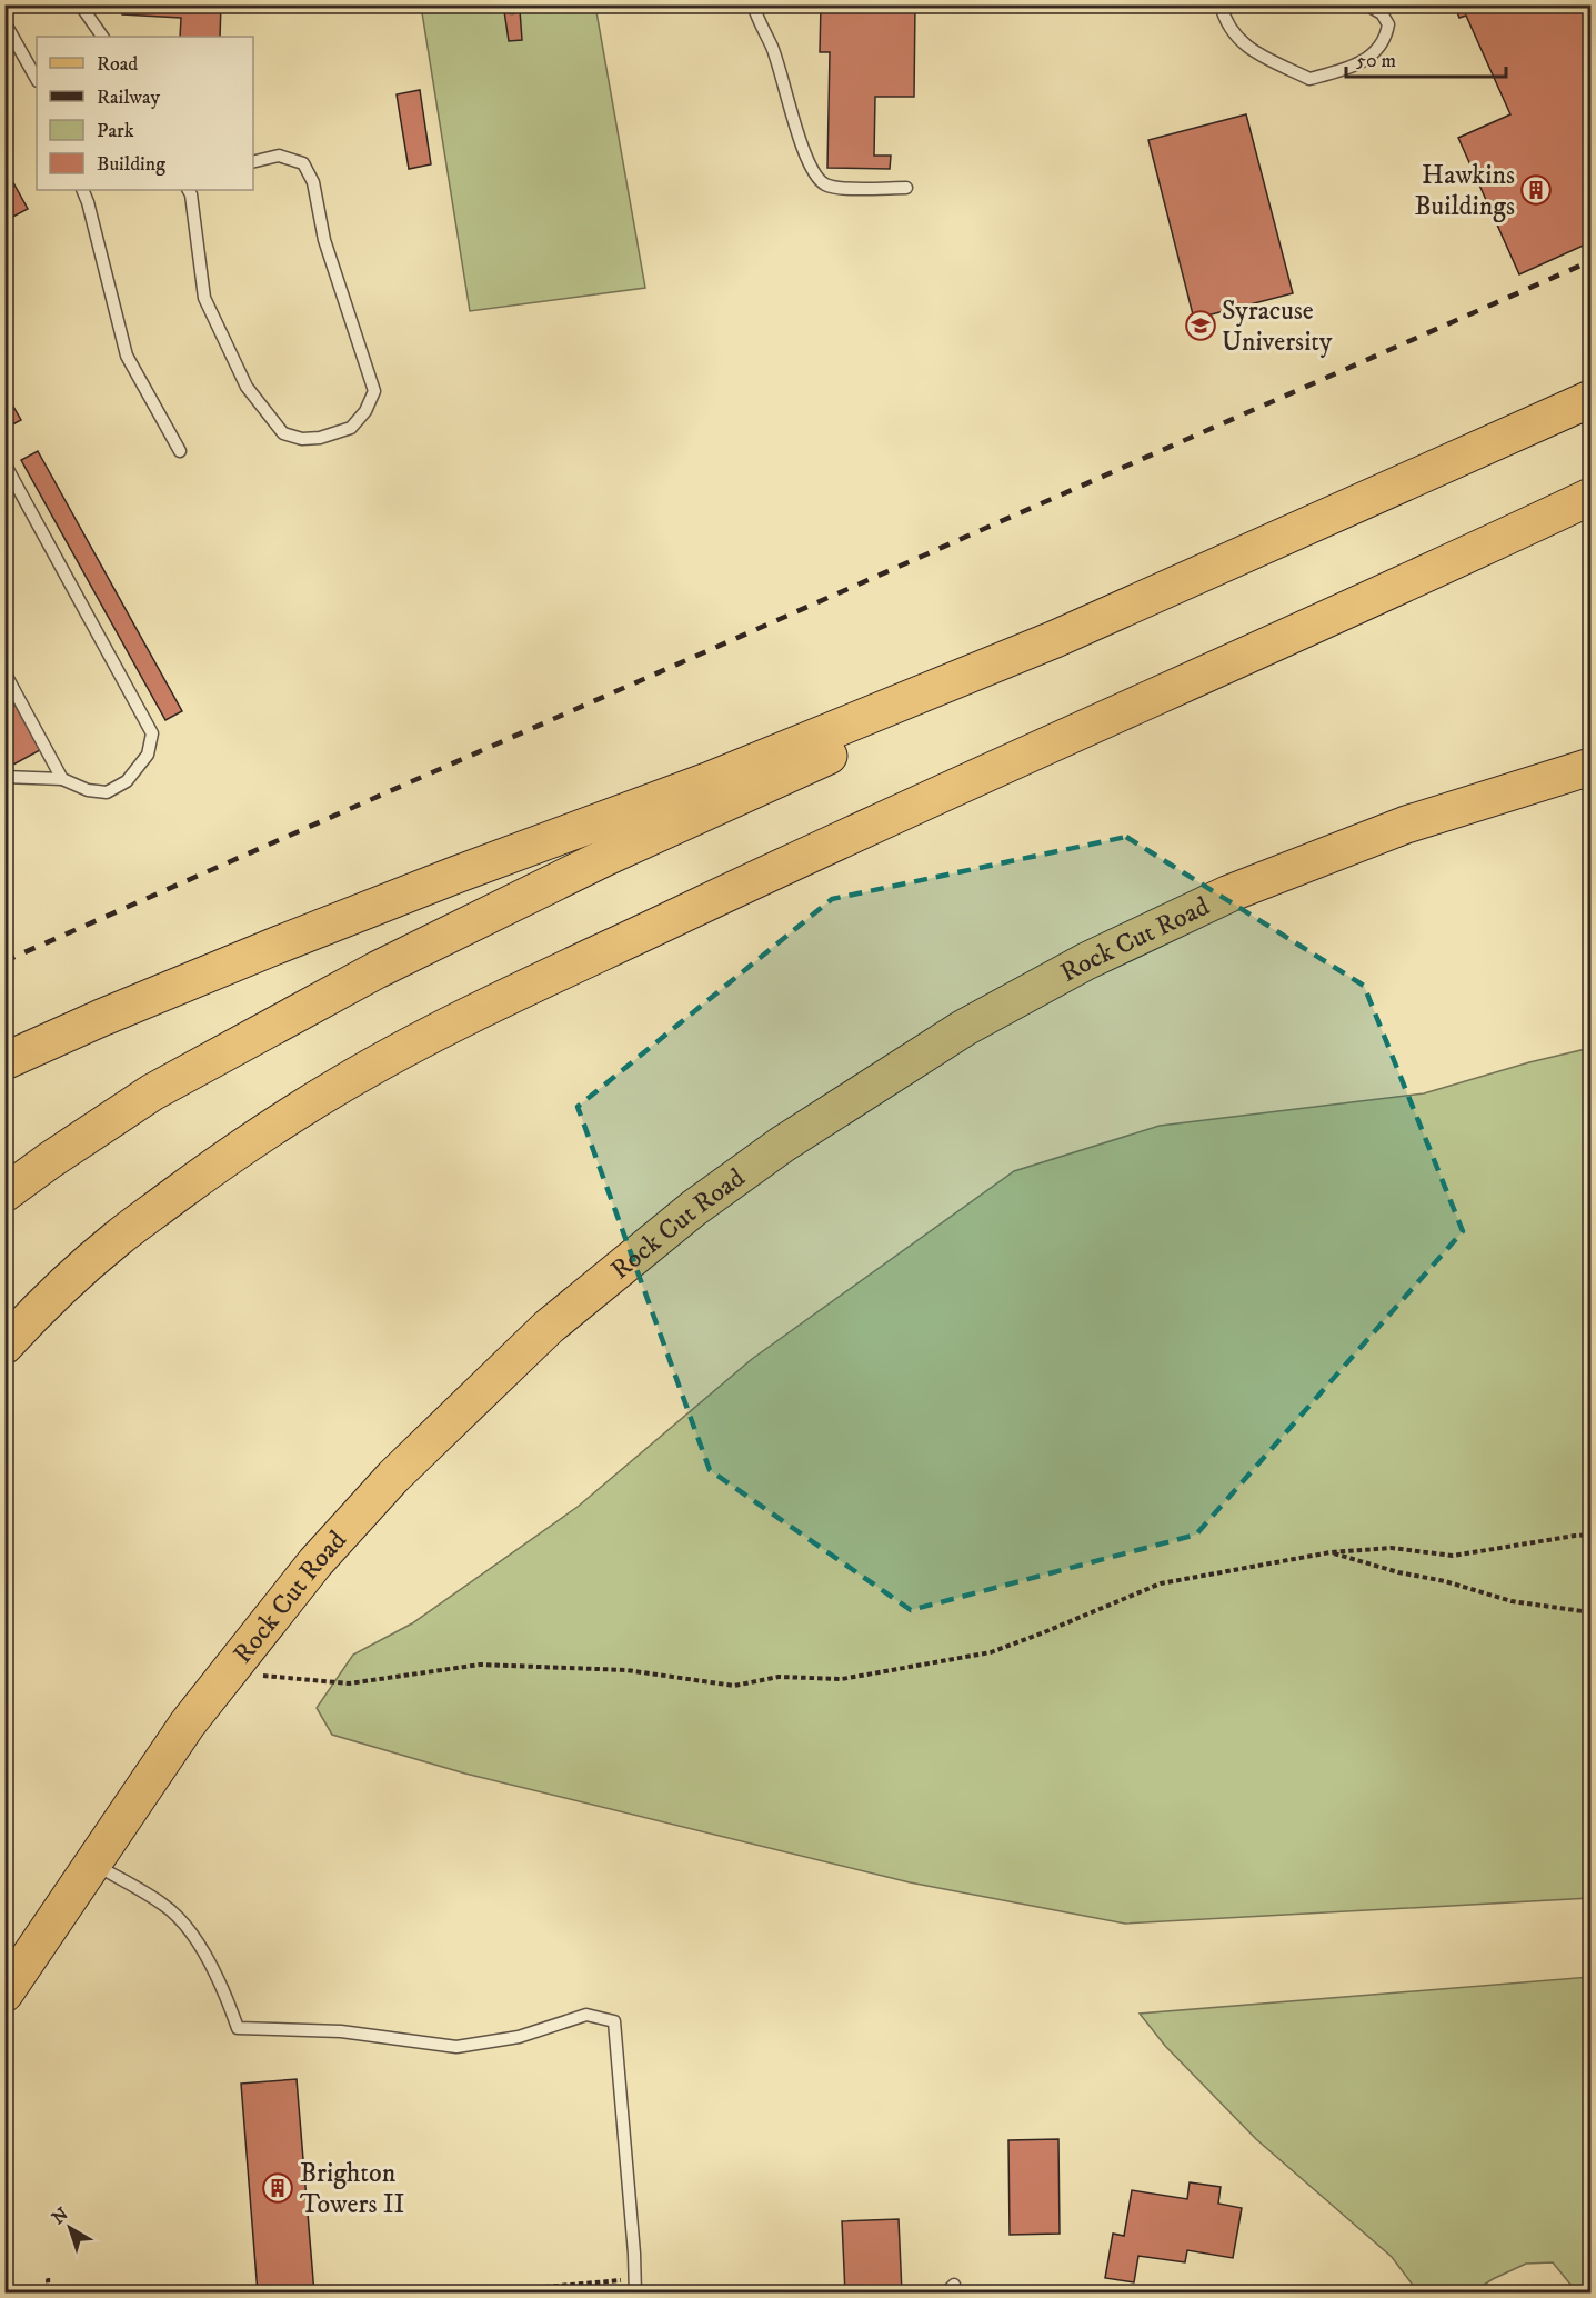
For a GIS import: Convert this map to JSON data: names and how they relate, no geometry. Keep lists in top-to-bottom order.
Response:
{
  "streets": {
    "main road": ["Rock Cut Road"]
  },
  "places": {
    "building": ["Hawkins Buildings", "Brighton Towers II"],
    "school or university": ["Syracuse University"]
  },
  "legend": [
    "Road",
    "Railway",
    "Park",
    "Building"
  ],
  "scale_bar": "50 m",
  "north": "top left"
}
